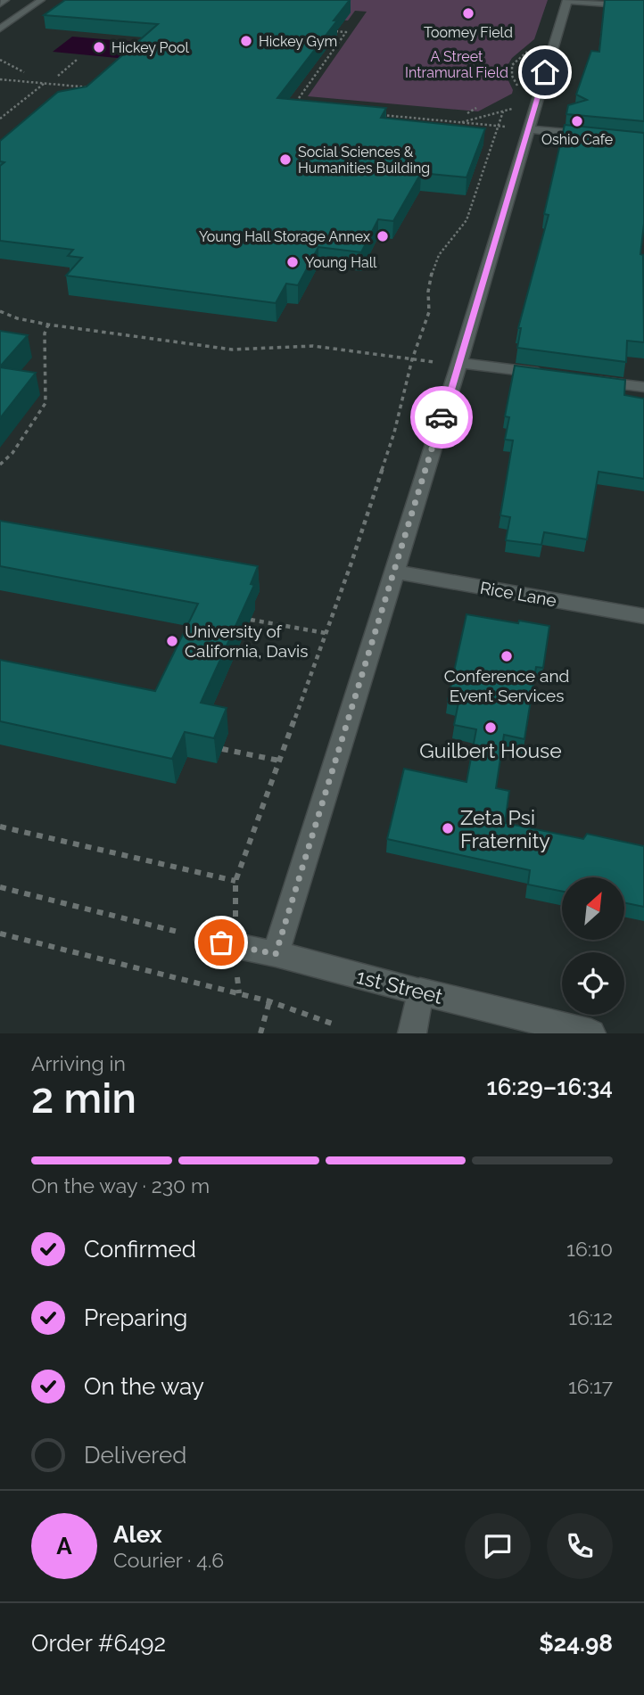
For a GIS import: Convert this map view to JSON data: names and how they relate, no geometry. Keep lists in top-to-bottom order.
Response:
{
  "streets": {
    "street": ["Rice Lane", "1st Street"]
  },
  "parks": ["A Street Intramural Field"],
  "places": [
    "Toomey Field",
    "Hickey Gym",
    "Hickey Pool",
    "Oshio Cafe",
    "Social Sciences & Humanities Building",
    "Young Hall Storage Annex",
    "Young Hall",
    "University of California, Davis",
    "Conference and Event Services",
    "Guilbert House",
    "Zeta Psi Fraternity"
  ],
  "north": "top right",
  "page": {
    "heading": ["2 min", "Arriving in", "16:29–16:34"],
    "panel": [
      "Alex",
      "Courier · 4.6",
      "Order #6492",
      "$24.98"
    ],
    "bar": "On the way · 230 m",
    "list": [
      ["Confirmed", "16:10"],
      ["Preparing", "16:12"],
      ["On the way", "16:17"],
      "Delivered"
    ],
    "round": "A"
  }
}
